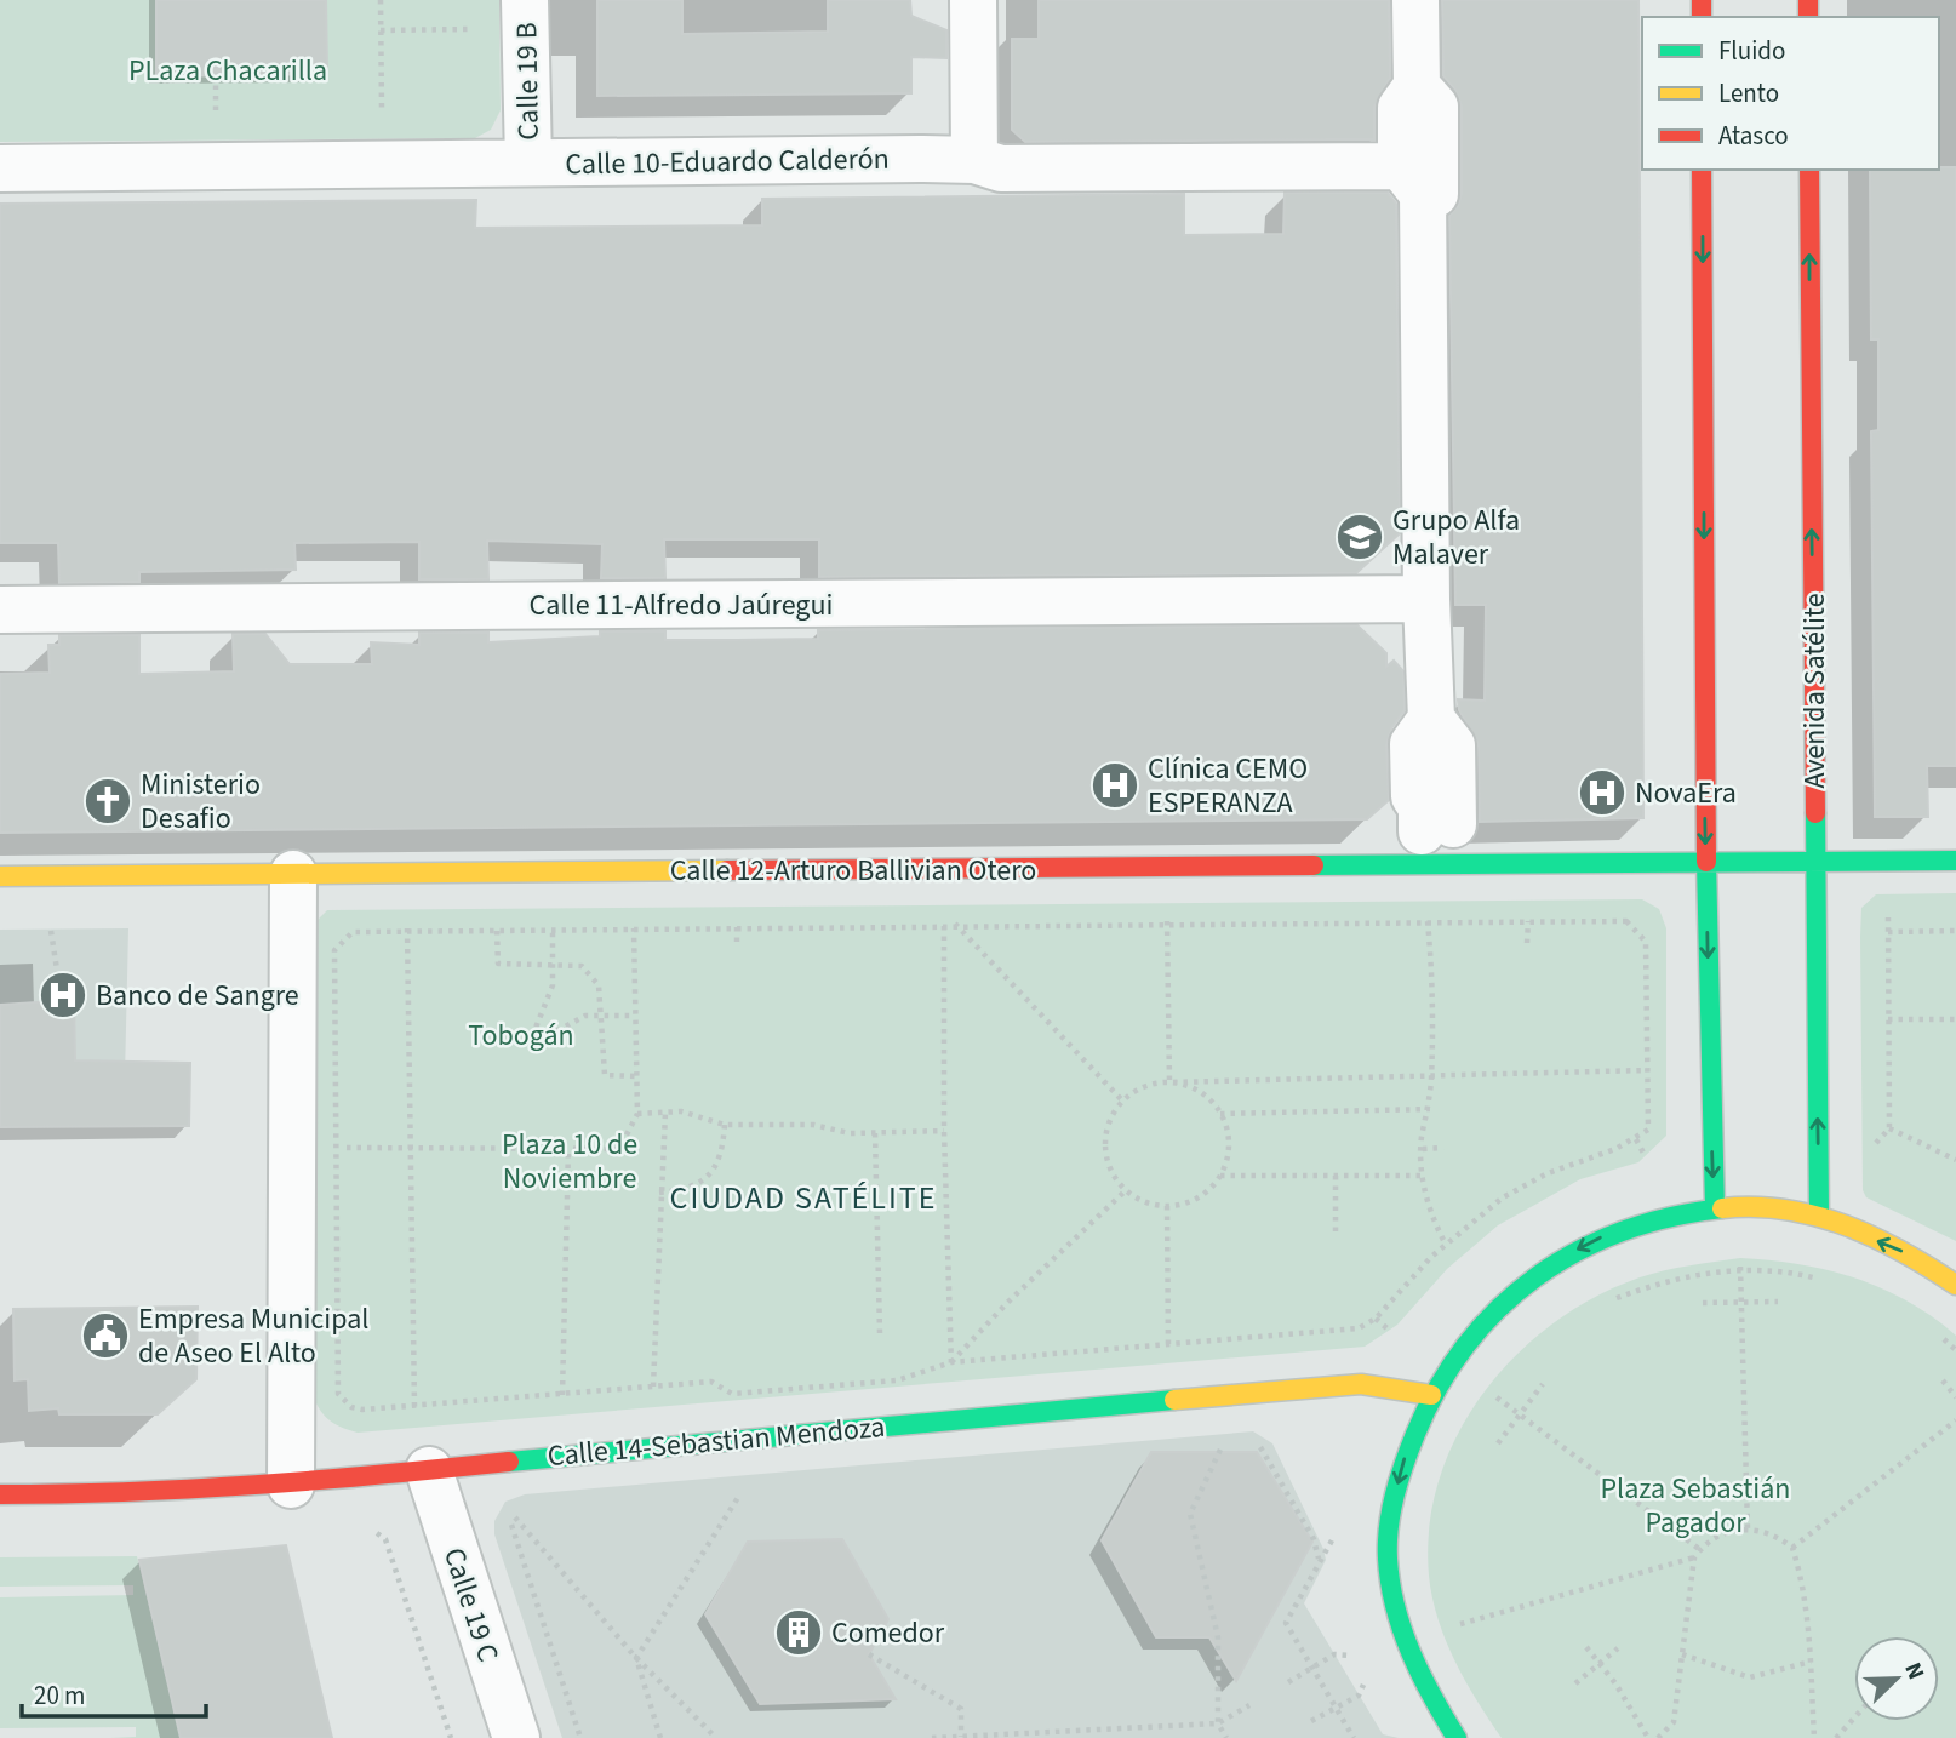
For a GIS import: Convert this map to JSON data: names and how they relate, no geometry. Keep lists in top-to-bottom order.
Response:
{
  "streets": {
    "street": [
      "Calle 19 B",
      "Calle 10-Eduardo Calderón",
      "Calle 11-Alfredo Jaúregui",
      "Avenida Satélite",
      "Calle 12-Arturo Ballivian Otero",
      "Calle 14-Sebastian Mendoza",
      "Calle 19 C"
    ]
  },
  "crossings": [
    ["Calle 19 B", "Calle 10-Eduardo Calderón"],
    ["Avenida Satélite", "Calle 12-Arturo Ballivian Otero"],
    ["Calle 14-Sebastian Mendoza", "Calle 19 C"]
  ],
  "districts": ["CIUDAD SATÉLITE"],
  "parks": [
    "PLaza Chacarilla",
    "Tobogán",
    "Plaza 10 de Noviembre",
    "Plaza Sebastián Pagador"
  ],
  "places": {
    "school or university": ["Grupo Alfa Malaver"],
    "hospital": ["Clínica CEMO ESPERANZA", "NovaEra", "Banco de Sangre"],
    "church": ["Ministerio Desafio"],
    "public building": ["Empresa Municipal de Aseo El Alto"],
    "building": ["Comedor"]
  },
  "legend": ["Fluido", "Lento", "Atasco"],
  "scale_bar": "20 m",
  "north": "top right"
}
